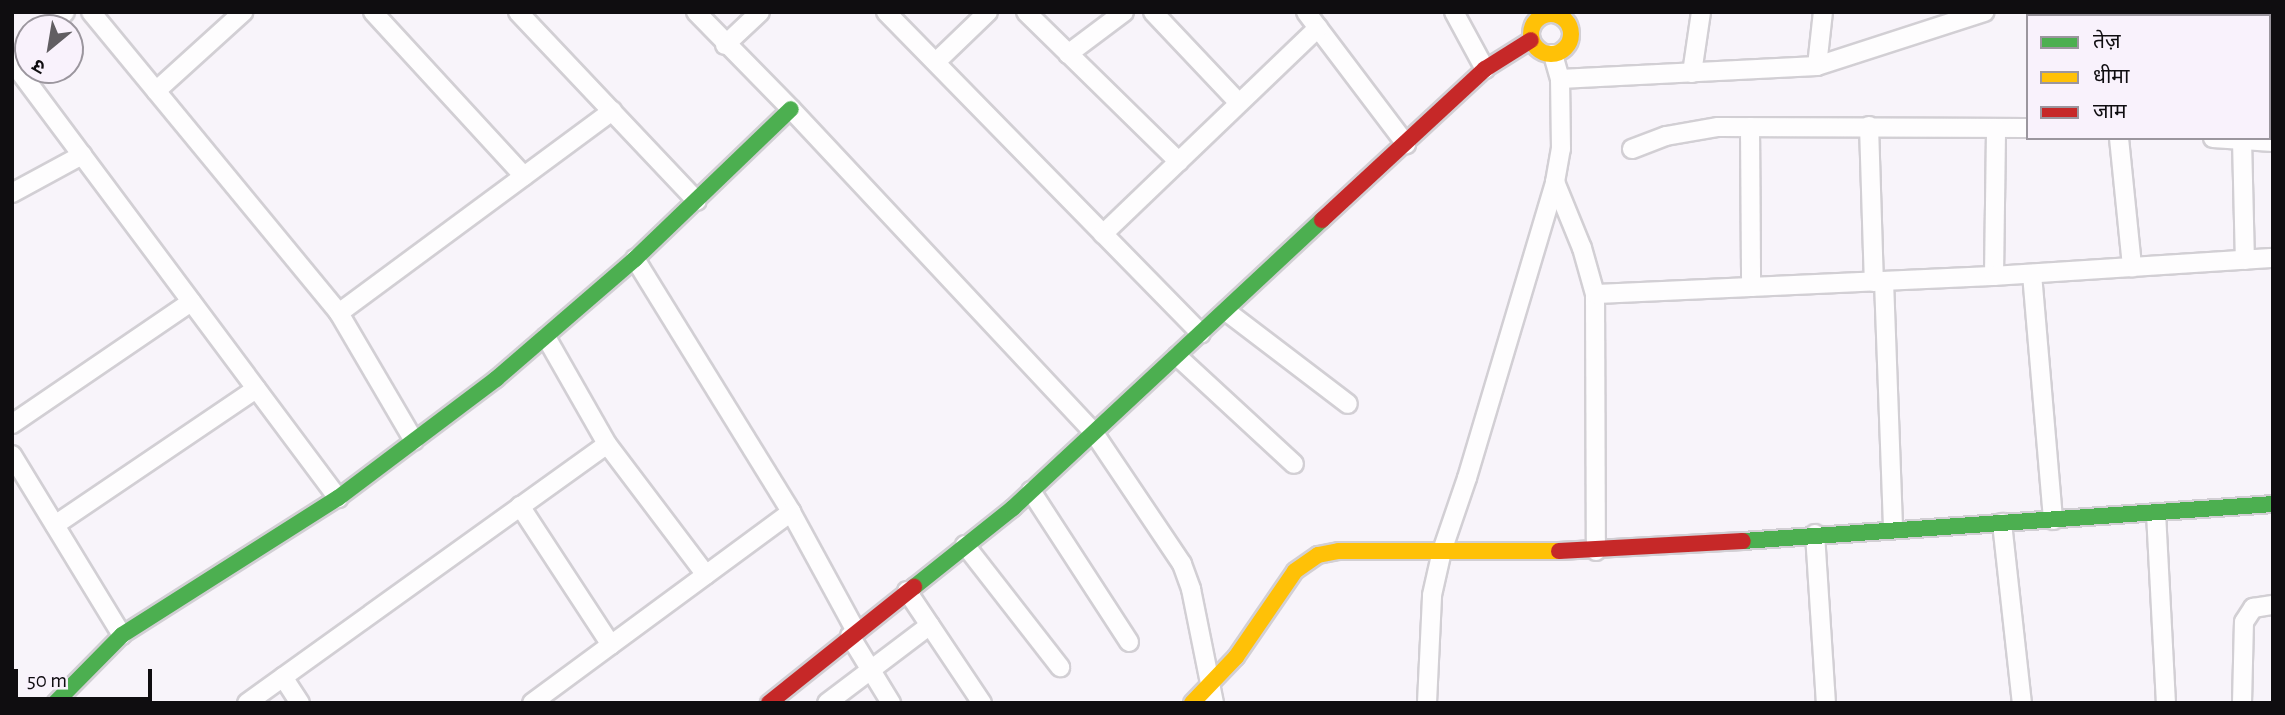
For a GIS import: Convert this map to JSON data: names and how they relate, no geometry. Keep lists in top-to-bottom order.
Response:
{
  "legend": ["तेज़", "धीमा", "जाम"],
  "scale_bar": "50 m",
  "north": "bottom left"
}
